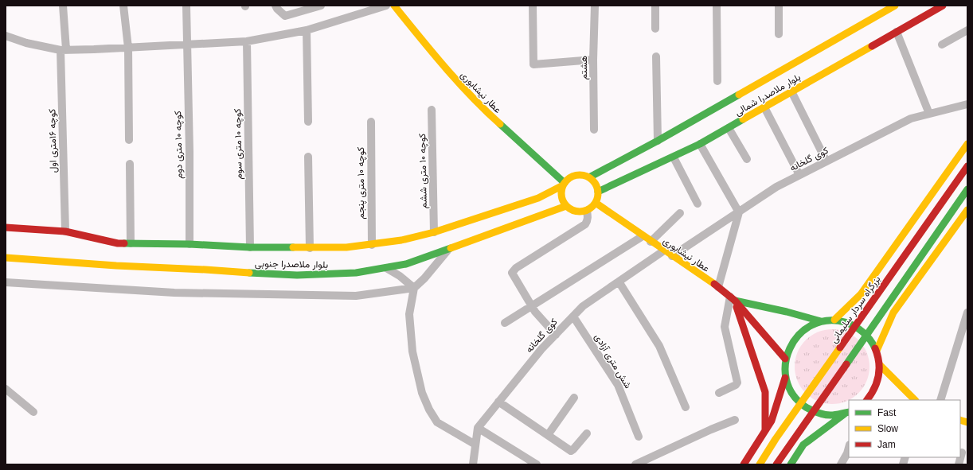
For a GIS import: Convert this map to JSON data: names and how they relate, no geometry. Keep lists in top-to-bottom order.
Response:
{
  "streets": {
    "main road": [
      "عطار نیشابوری",
      "بلوار ملاصدرا شمالی",
      "بلوار ملاصدرا جنوبی",
      "بزرگراه سردار سلیمانی"
    ],
    "street": [
      "هشتم",
      "کوچه ۱۶متری اول",
      "کوچه ۱۰ متری سوم",
      "کوچه ۱۰ متری دوم",
      "کوی گلخانه",
      "کوچه ۱۰ متری ششم",
      "کوچه ۱۰ متری پنجم",
      "شش متری آزادی"
    ]
  },
  "crossings": [
    ["عطار نیشابوری", "بلوار ملاصدرا شمالی"],
    ["عطار نیشابوری", "کوی گلخانه"],
    ["عطار نیشابوری", "بلوار ملاصدرا جنوبی"],
    ["بلوار ملاصدرا شمالی", "بلوار ملاصدرا جنوبی"],
    ["کوچه ۱۶متری اول", "بلوار ملاصدرا جنوبی"],
    ["کوچه ۱۰ متری سوم", "بلوار ملاصدرا جنوبی"],
    ["کوچه ۱۰ متری دوم", "بلوار ملاصدرا جنوبی"],
    ["کوی گلخانه", "شش متری آزادی"],
    ["کوچه ۱۰ متری ششم", "بلوار ملاصدرا جنوبی"],
    ["کوچه ۱۰ متری پنجم", "بلوار ملاصدرا جنوبی"]
  ],
  "legend": ["Fast", "Slow", "Jam"]
}
